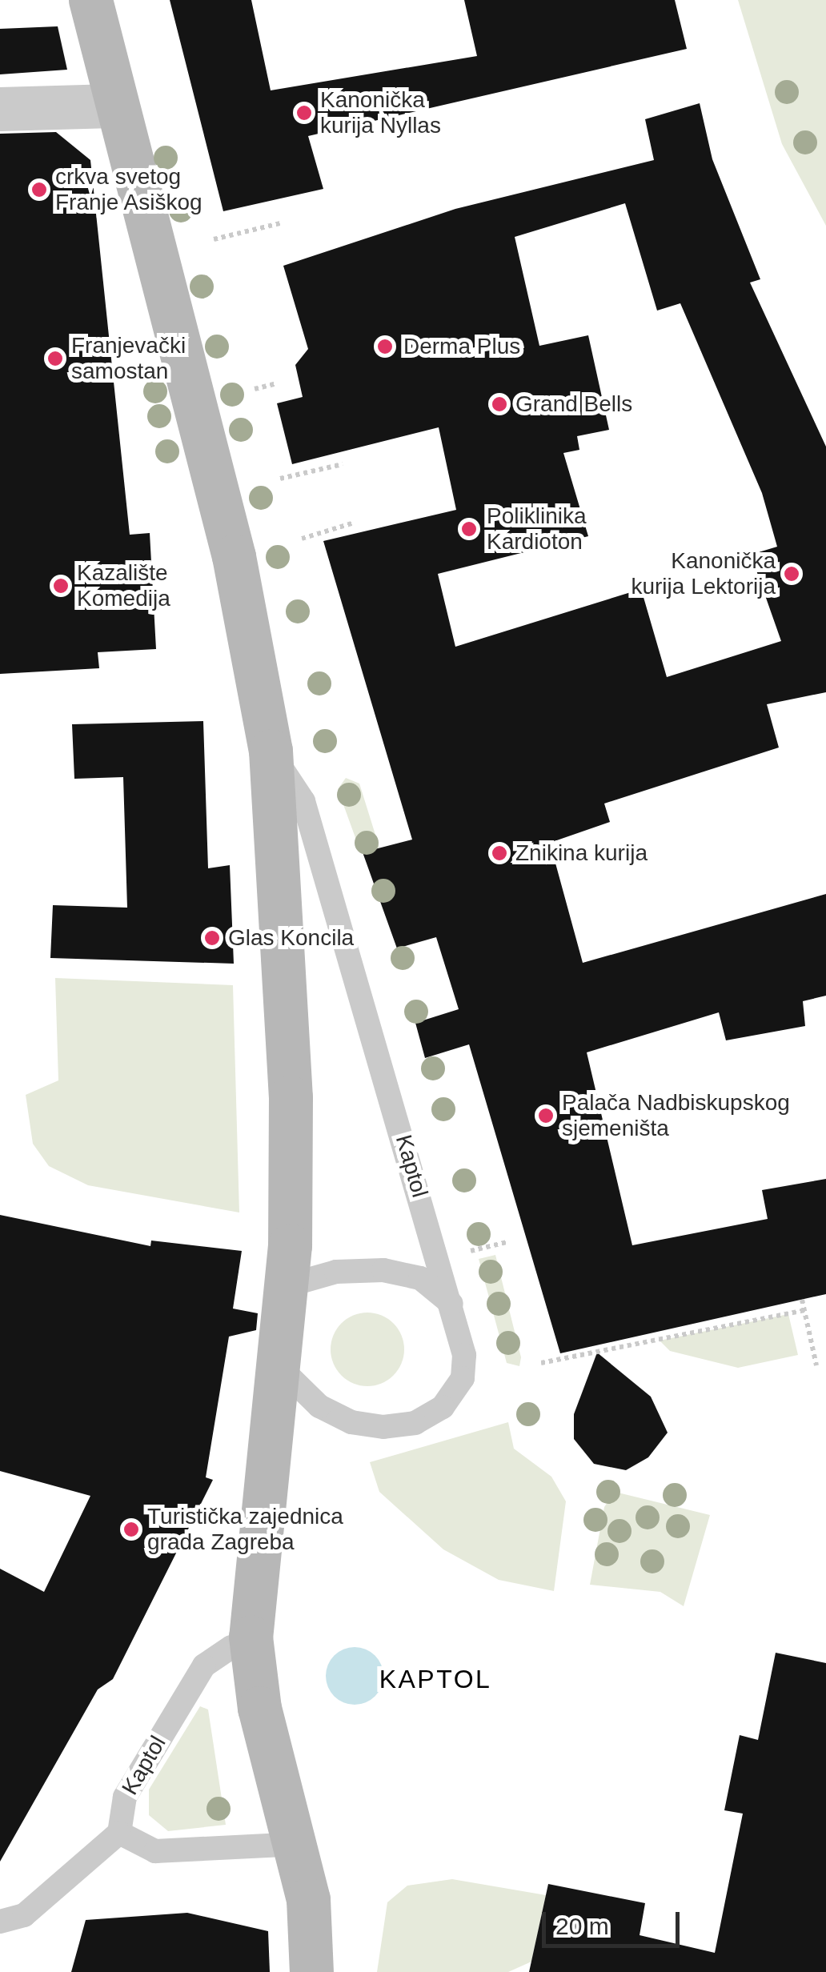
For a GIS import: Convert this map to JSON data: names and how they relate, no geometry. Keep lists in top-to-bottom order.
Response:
{
  "streets": {
    "lane": ["Kaptol"]
  },
  "districts": ["KAPTOL"],
  "places": [
    "Kanonička kurija Nyllas",
    "crkva svetog Franje Asiškog",
    "Derma Plus",
    "Franjevački samostan",
    "Grand Bells",
    "Poliklinika Kardioton",
    "Kanonička kurija Lektorija",
    "Kazalište Komedija",
    "Znikina kurija",
    "Glas Koncila",
    "Palača Nadbiskupskog sjemeništa",
    "Turistička zajednica grada Zagreba"
  ],
  "scale_bar": "20 m"
}
